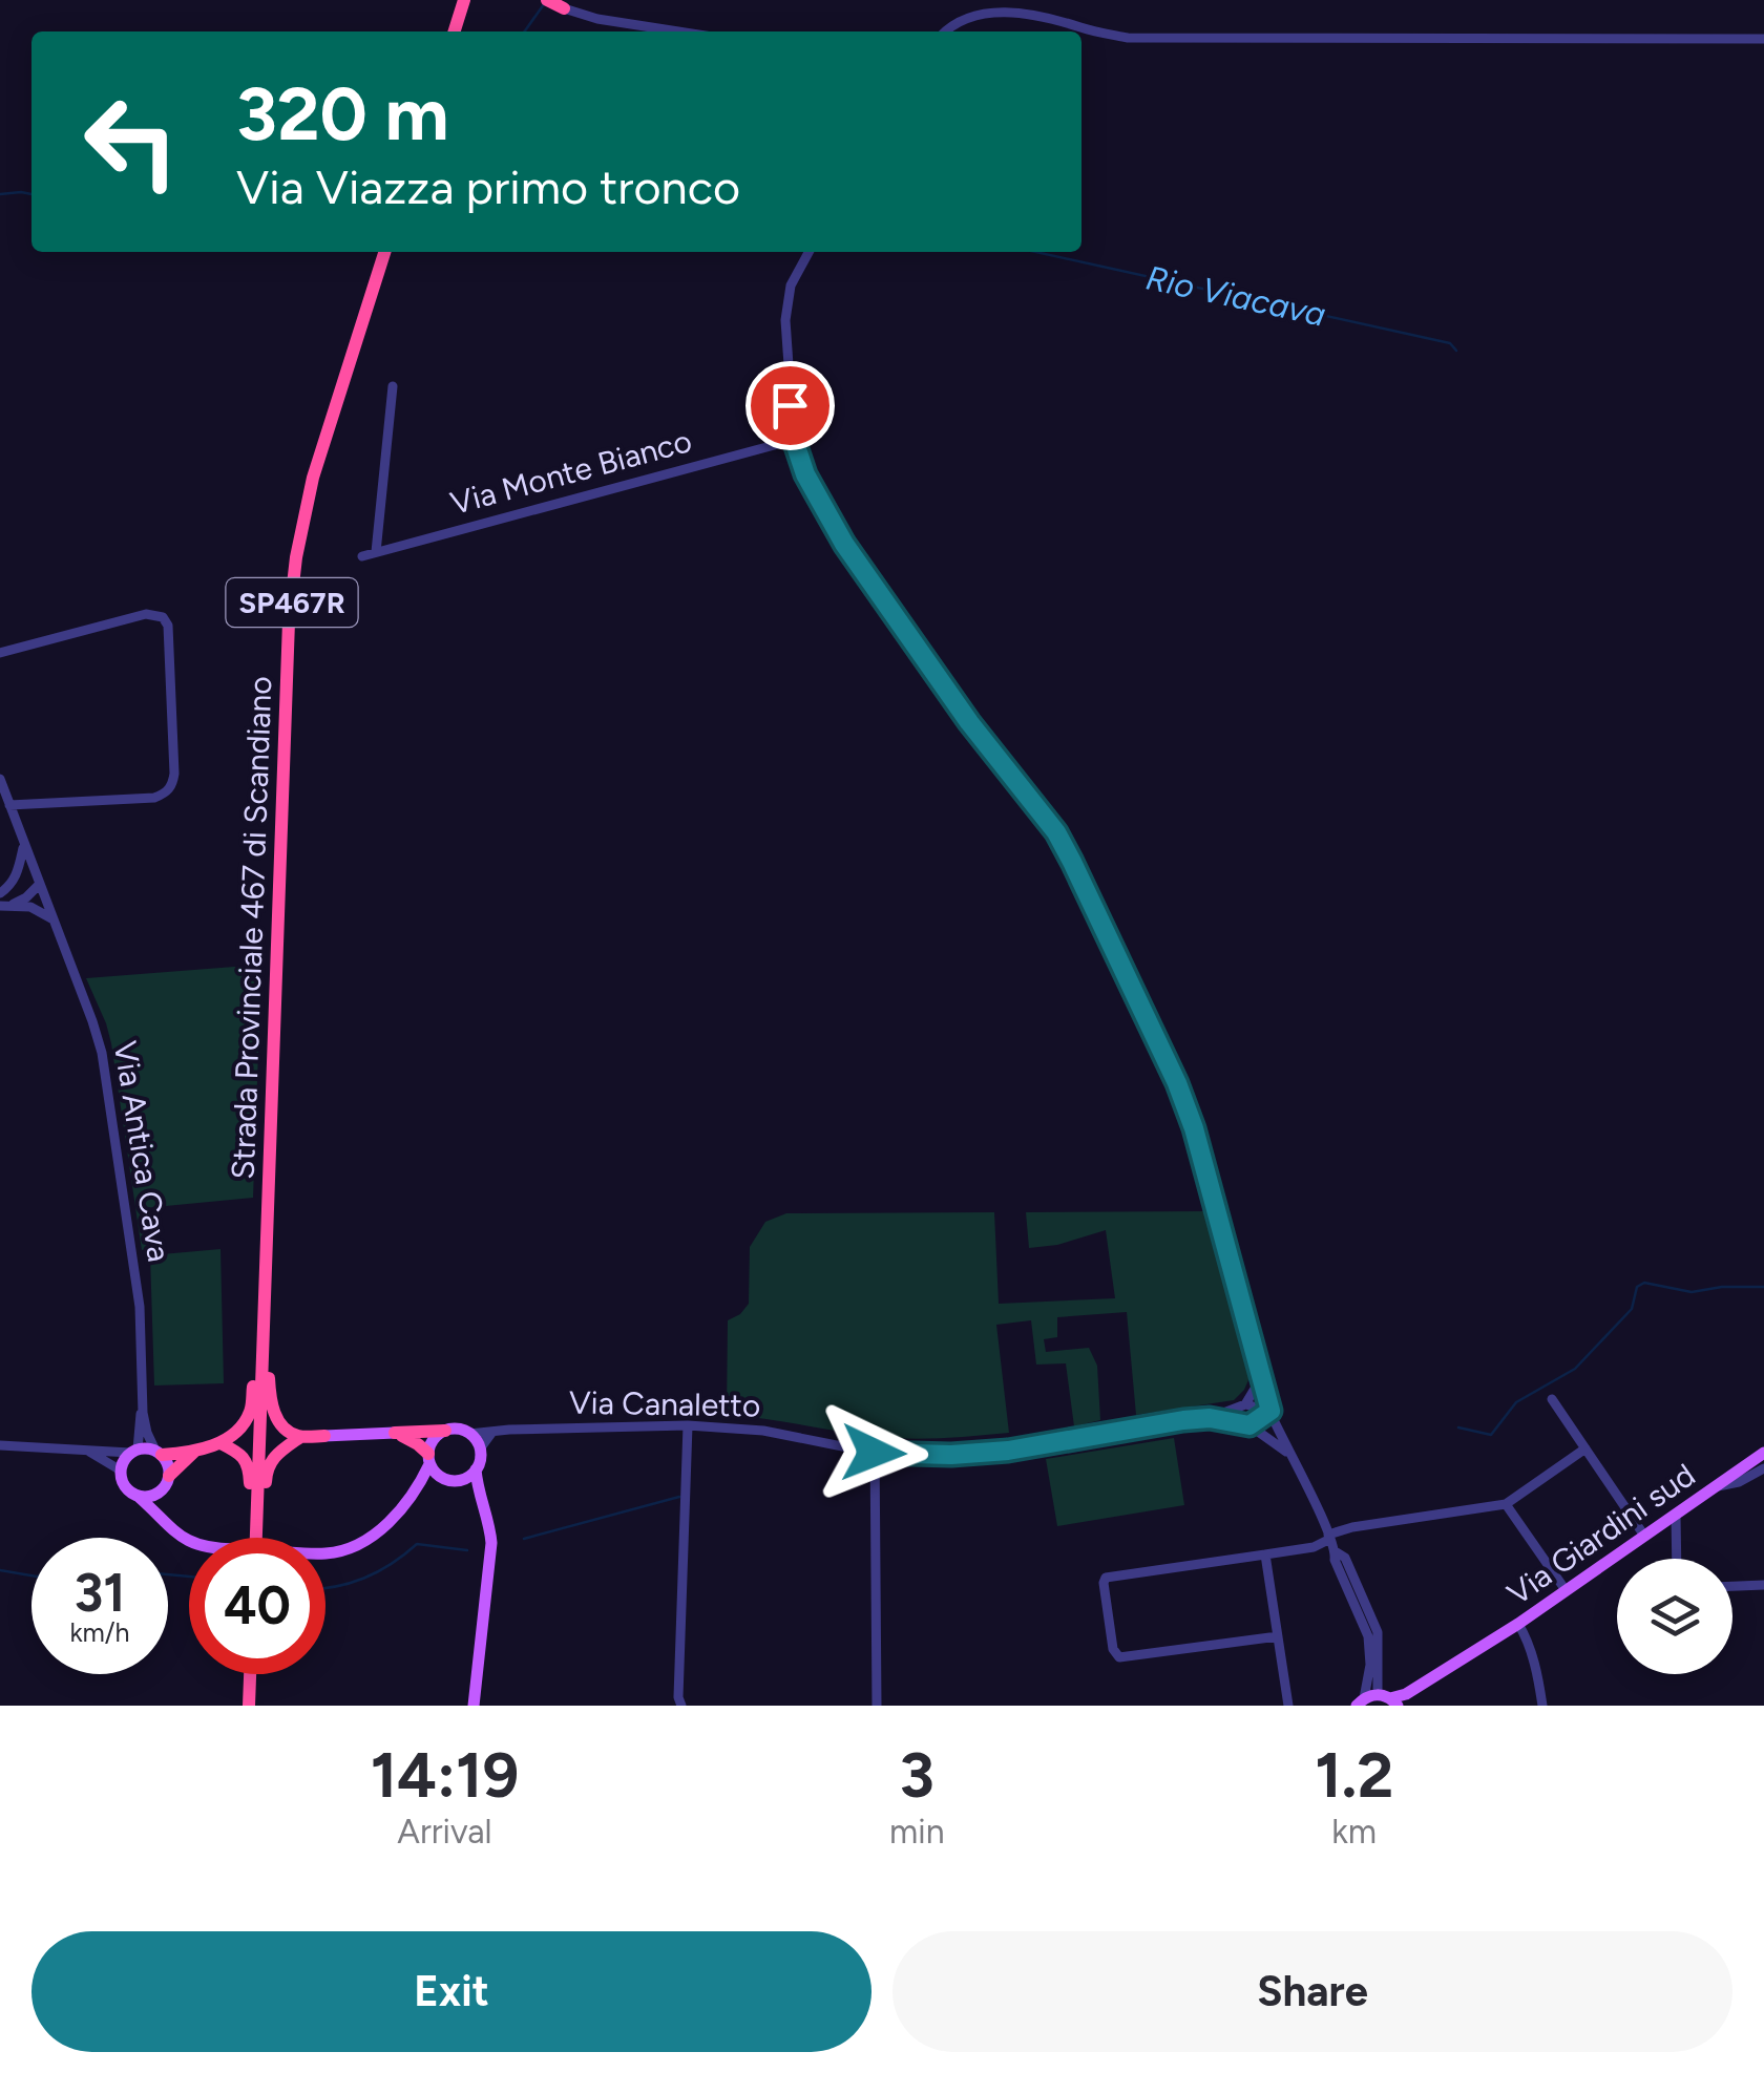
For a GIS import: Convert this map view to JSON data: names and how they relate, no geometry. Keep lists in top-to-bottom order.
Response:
{
  "streets": {
    "highway": ["SP467R", "Strada Provinciale 467 di Scandiano"],
    "main road": ["Via Giardini sud"],
    "street": ["Via Monte Bianco", "Via Antica Cava", "Via Canaletto"]
  },
  "water": ["Rio Viacava"],
  "page": {
    "turn": ["320 m", "Via Viazza primo tronco"],
    "speed": "31 km/h",
    "limit": "40",
    "eta": [
      "14:19",
      "Arrival",
      "3",
      "min",
      "1.2",
      "km"
    ],
    "buttons": ["Exit", "Share"]
  }
}
